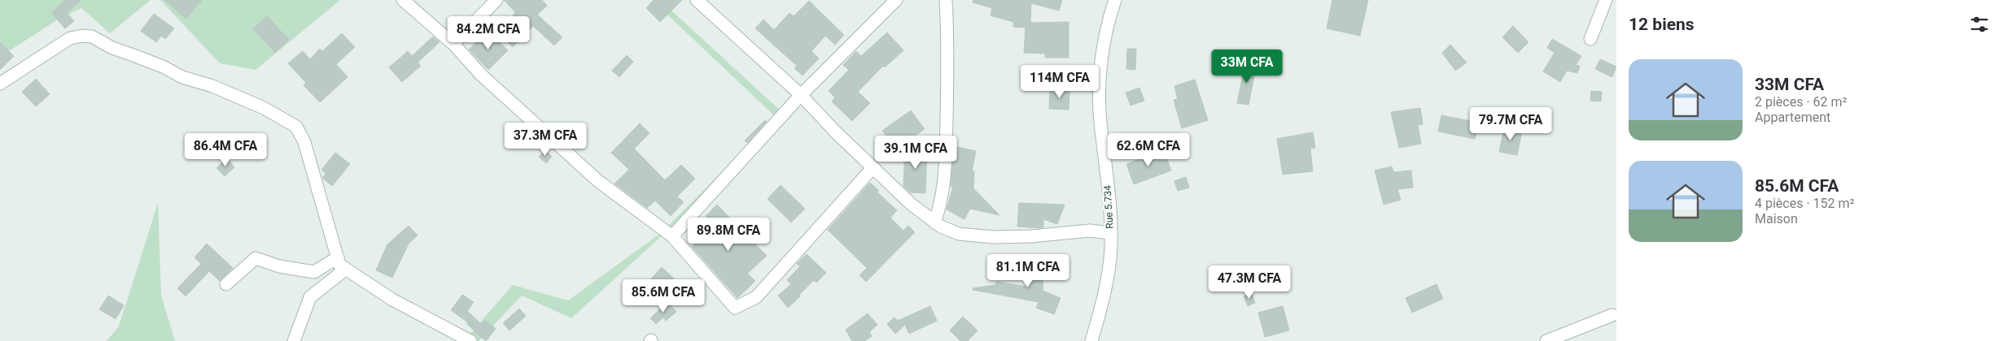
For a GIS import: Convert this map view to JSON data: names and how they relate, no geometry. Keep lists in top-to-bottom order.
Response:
{
  "streets": {
    "street": ["Rue 5.734"]
  },
  "page": {
    "heading": "12 biens",
    "price": [
      "84.2M CFA",
      "33M CFA",
      "114M CFA",
      "79.7M CFA",
      "37.3M CFA",
      "86.4M CFA",
      "62.6M CFA",
      "39.1M CFA",
      "89.8M CFA",
      "81.1M CFA",
      "47.3M CFA",
      "85.6M CFA"
    ],
    "list": [
      {
        "name": "33M CFA",
        "note": "2 pièces · 62 m² · Appartement"
      },
      {
        "name": "85.6M CFA",
        "note": "4 pièces · 152 m² · Maison"
      }
    ]
  }
}
